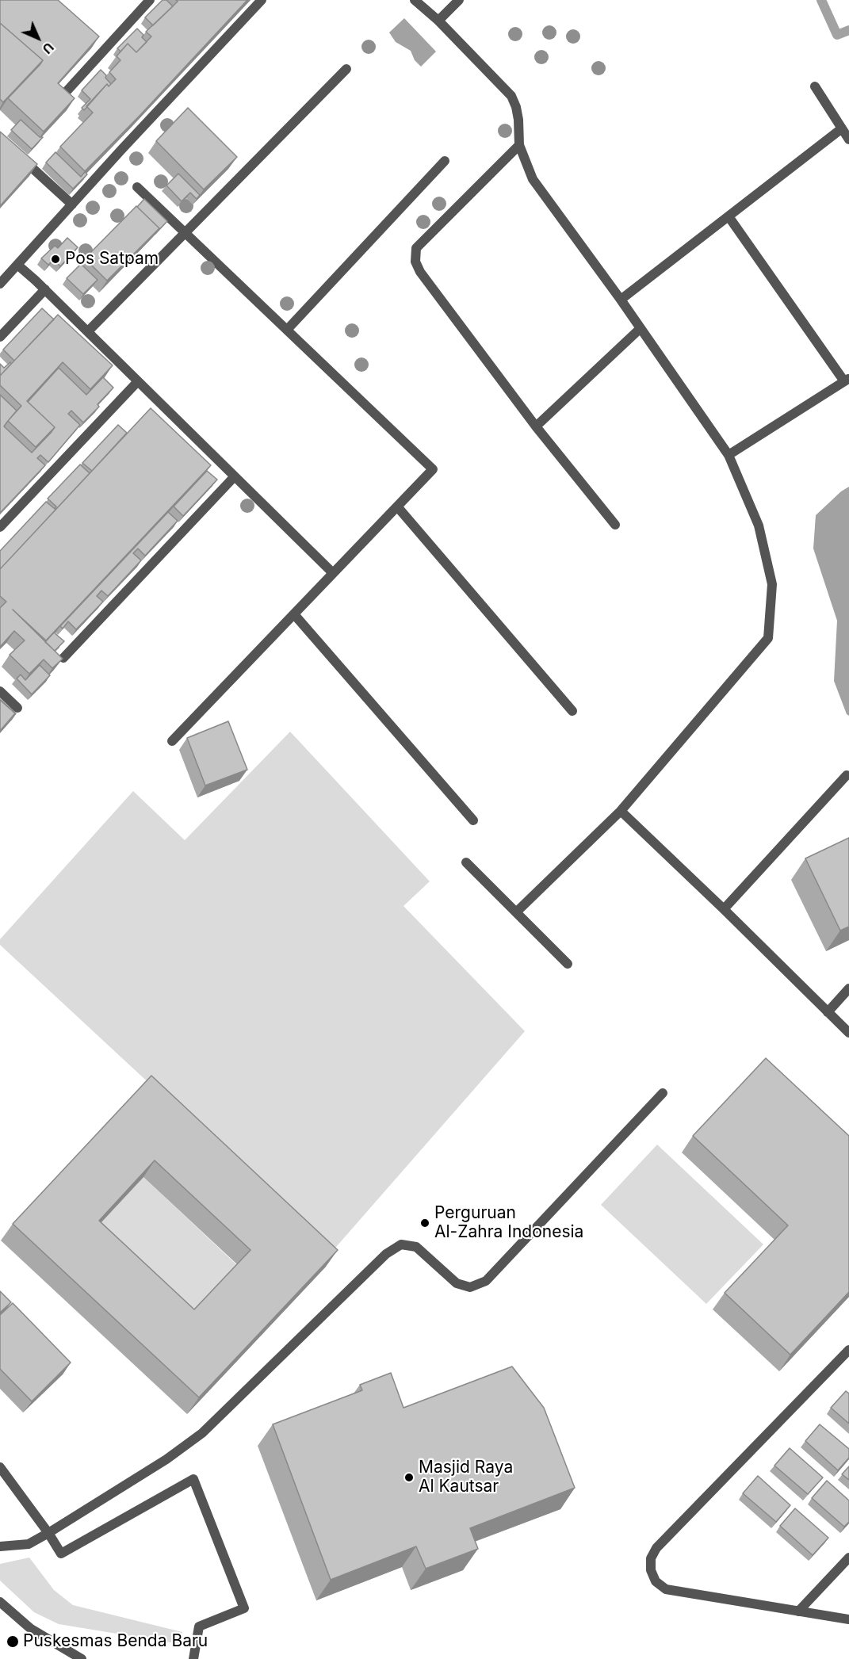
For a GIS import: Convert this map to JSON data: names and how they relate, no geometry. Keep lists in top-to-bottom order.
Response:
{
  "places": [
    "Pos Satpam",
    "Perguruan Al-Zahra Indonesia",
    "Masjid Raya Al Kautsar",
    "Puskesmas Benda Baru"
  ],
  "north": "bottom right"
}
